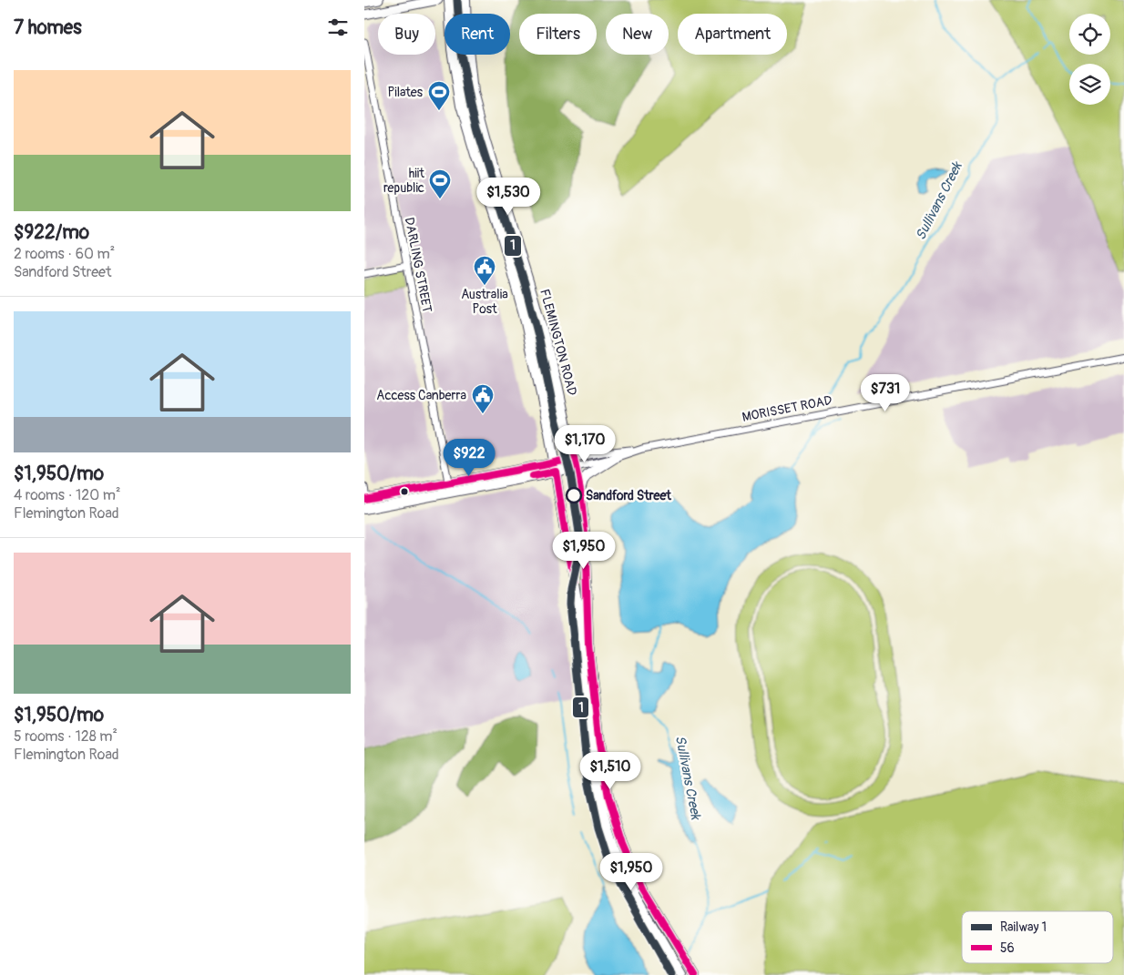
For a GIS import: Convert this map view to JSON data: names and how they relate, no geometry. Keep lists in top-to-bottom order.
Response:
{
  "streets": {
    "main road": ["FLEMINGTON ROAD"],
    "street": ["DARLING STREET", "MORISSET ROAD"]
  },
  "crossings": [
    ["FLEMINGTON ROAD", "MORISSET ROAD"]
  ],
  "water": ["Sullivans Creek"],
  "places": {
    "sports": ["Pilates", "hiit republic"],
    "public building": ["Australia Post", "Access Canberra"],
    "other": ["Sandford Street"]
  },
  "lines": ["rail line 1", "transit line 56"],
  "legend": ["Railway 1", "56"],
  "page": {
    "heading": "7 homes",
    "chip": [
      "Buy",
      "Rent",
      "Filters",
      "New",
      "Apartment"
    ],
    "list": [
      {
        "name": "$922/mo",
        "note": "2 rooms · 60 m² · Sandford Street"
      },
      {
        "name": "$1,950/mo",
        "note": "4 rooms · 120 m² · Flemington Road"
      },
      {
        "name": "$1,950/mo",
        "note": "5 rooms · 128 m² · Flemington Road"
      }
    ],
    "price": [
      "$1,530",
      "$731",
      "$1,170",
      "$922",
      "$1,950",
      "$1,510",
      "$1,950"
    ]
  }
}
